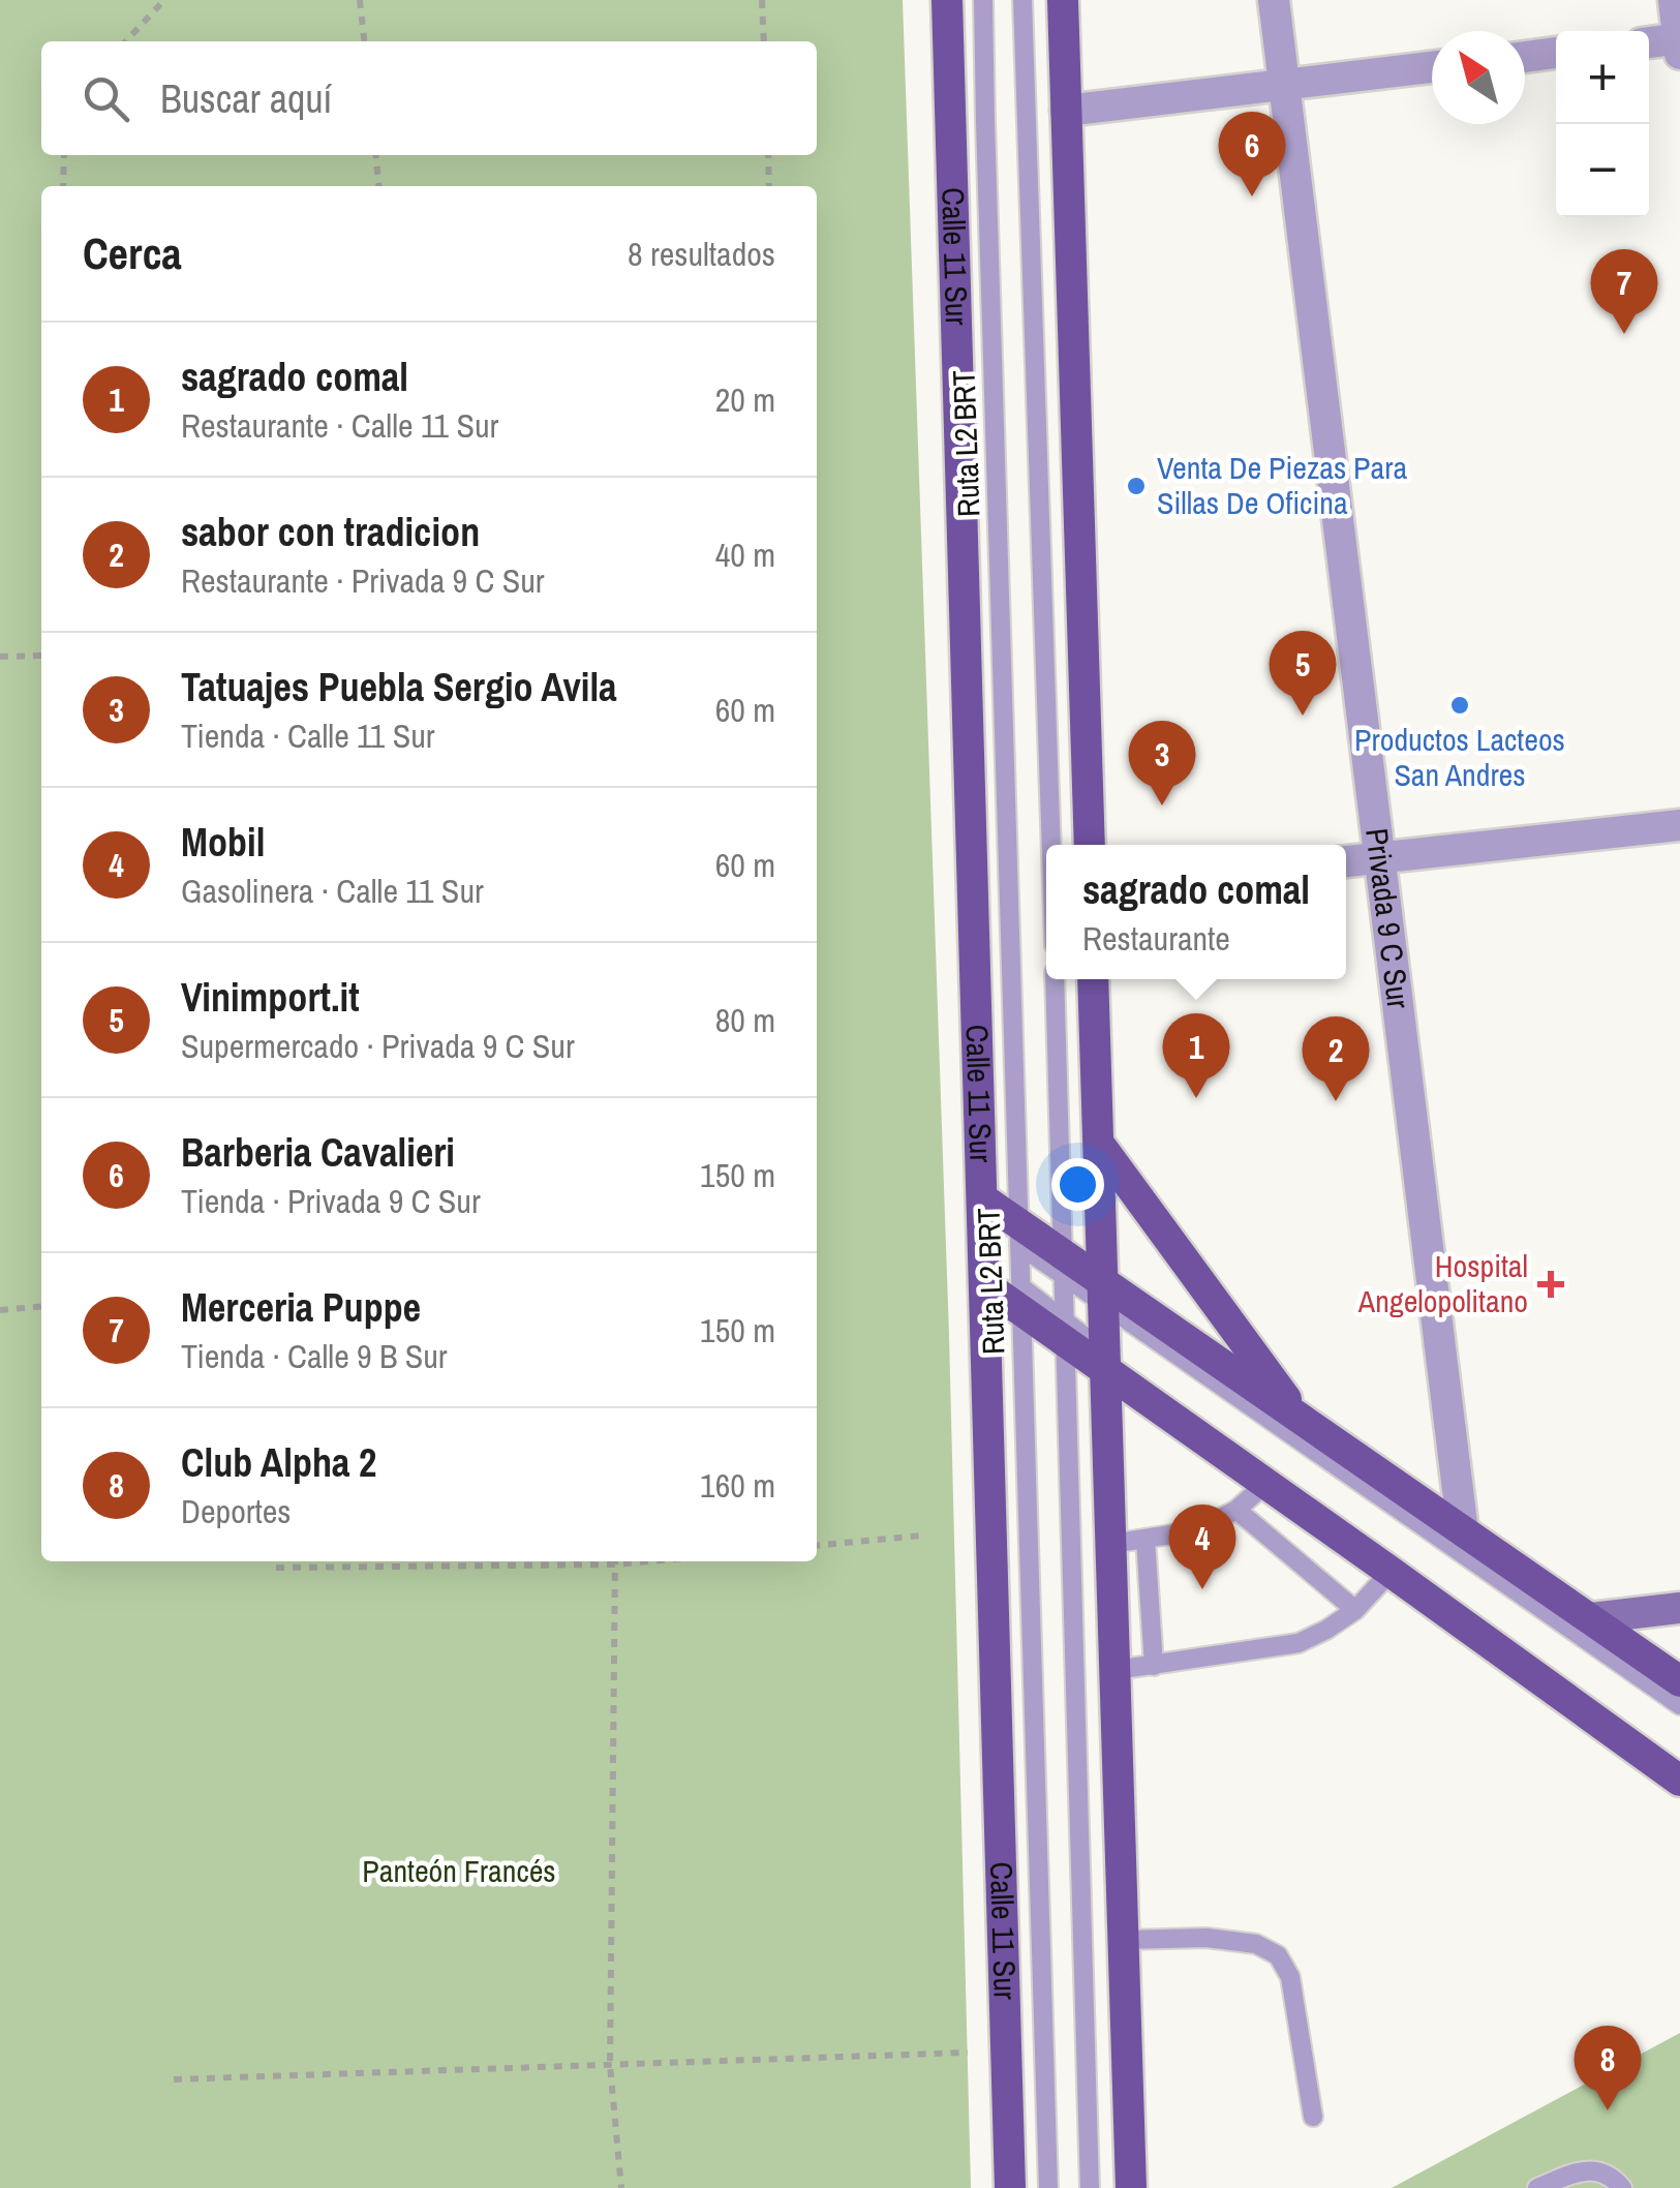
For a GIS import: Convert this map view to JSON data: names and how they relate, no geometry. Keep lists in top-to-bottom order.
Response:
{
  "streets": {
    "main road": ["Calle 11 Sur"],
    "street": ["Privada 9 C Sur"],
    "lane": ["Ruta L2 BRT"]
  },
  "parks": ["Panteón Francés"],
  "places": {
    "other": ["Venta De Piezas Para Sillas De Oficina", "Productos Lacteos San Andres"],
    "health": ["Hospital Angelopolitano"]
  },
  "north": "top left",
  "page": {
    "map_buttons": ["+", "−"],
    "search": "Buscar aquí",
    "pins": [
      "6",
      "7",
      "5",
      "3",
      "1",
      "2",
      "4",
      "8"
    ],
    "heading": ["Cerca", "8 resultados"],
    "list": [
      {
        "mark": "1",
        "name": "sagrado comal",
        "note": "Restaurante · Calle 11 Sur",
        "value": "20 m"
      },
      {
        "mark": "2",
        "name": "sabor con tradicion",
        "note": "Restaurante · Privada 9 C Sur",
        "value": "40 m"
      },
      {
        "mark": "3",
        "name": "Tatuajes Puebla Sergio Avila",
        "note": "Tienda · Calle 11 Sur",
        "value": "60 m"
      },
      {
        "mark": "4",
        "name": "Mobil",
        "note": "Gasolinera · Calle 11 Sur",
        "value": "60 m"
      },
      {
        "mark": "5",
        "name": "Vinimport.it",
        "note": "Supermercado · Privada 9 C Sur",
        "value": "80 m"
      },
      {
        "mark": "6",
        "name": "Barberia Cavalieri",
        "note": "Tienda · Privada 9 C Sur",
        "value": "150 m"
      },
      {
        "mark": "7",
        "name": "Merceria Puppe",
        "note": "Tienda · Calle 9 B Sur",
        "value": "150 m"
      },
      {
        "mark": "8",
        "name": "Club Alpha 2",
        "note": "Deportes",
        "value": "160 m"
      }
    ],
    "popup": ["sagrado comal", "Restaurante"]
  }
}
